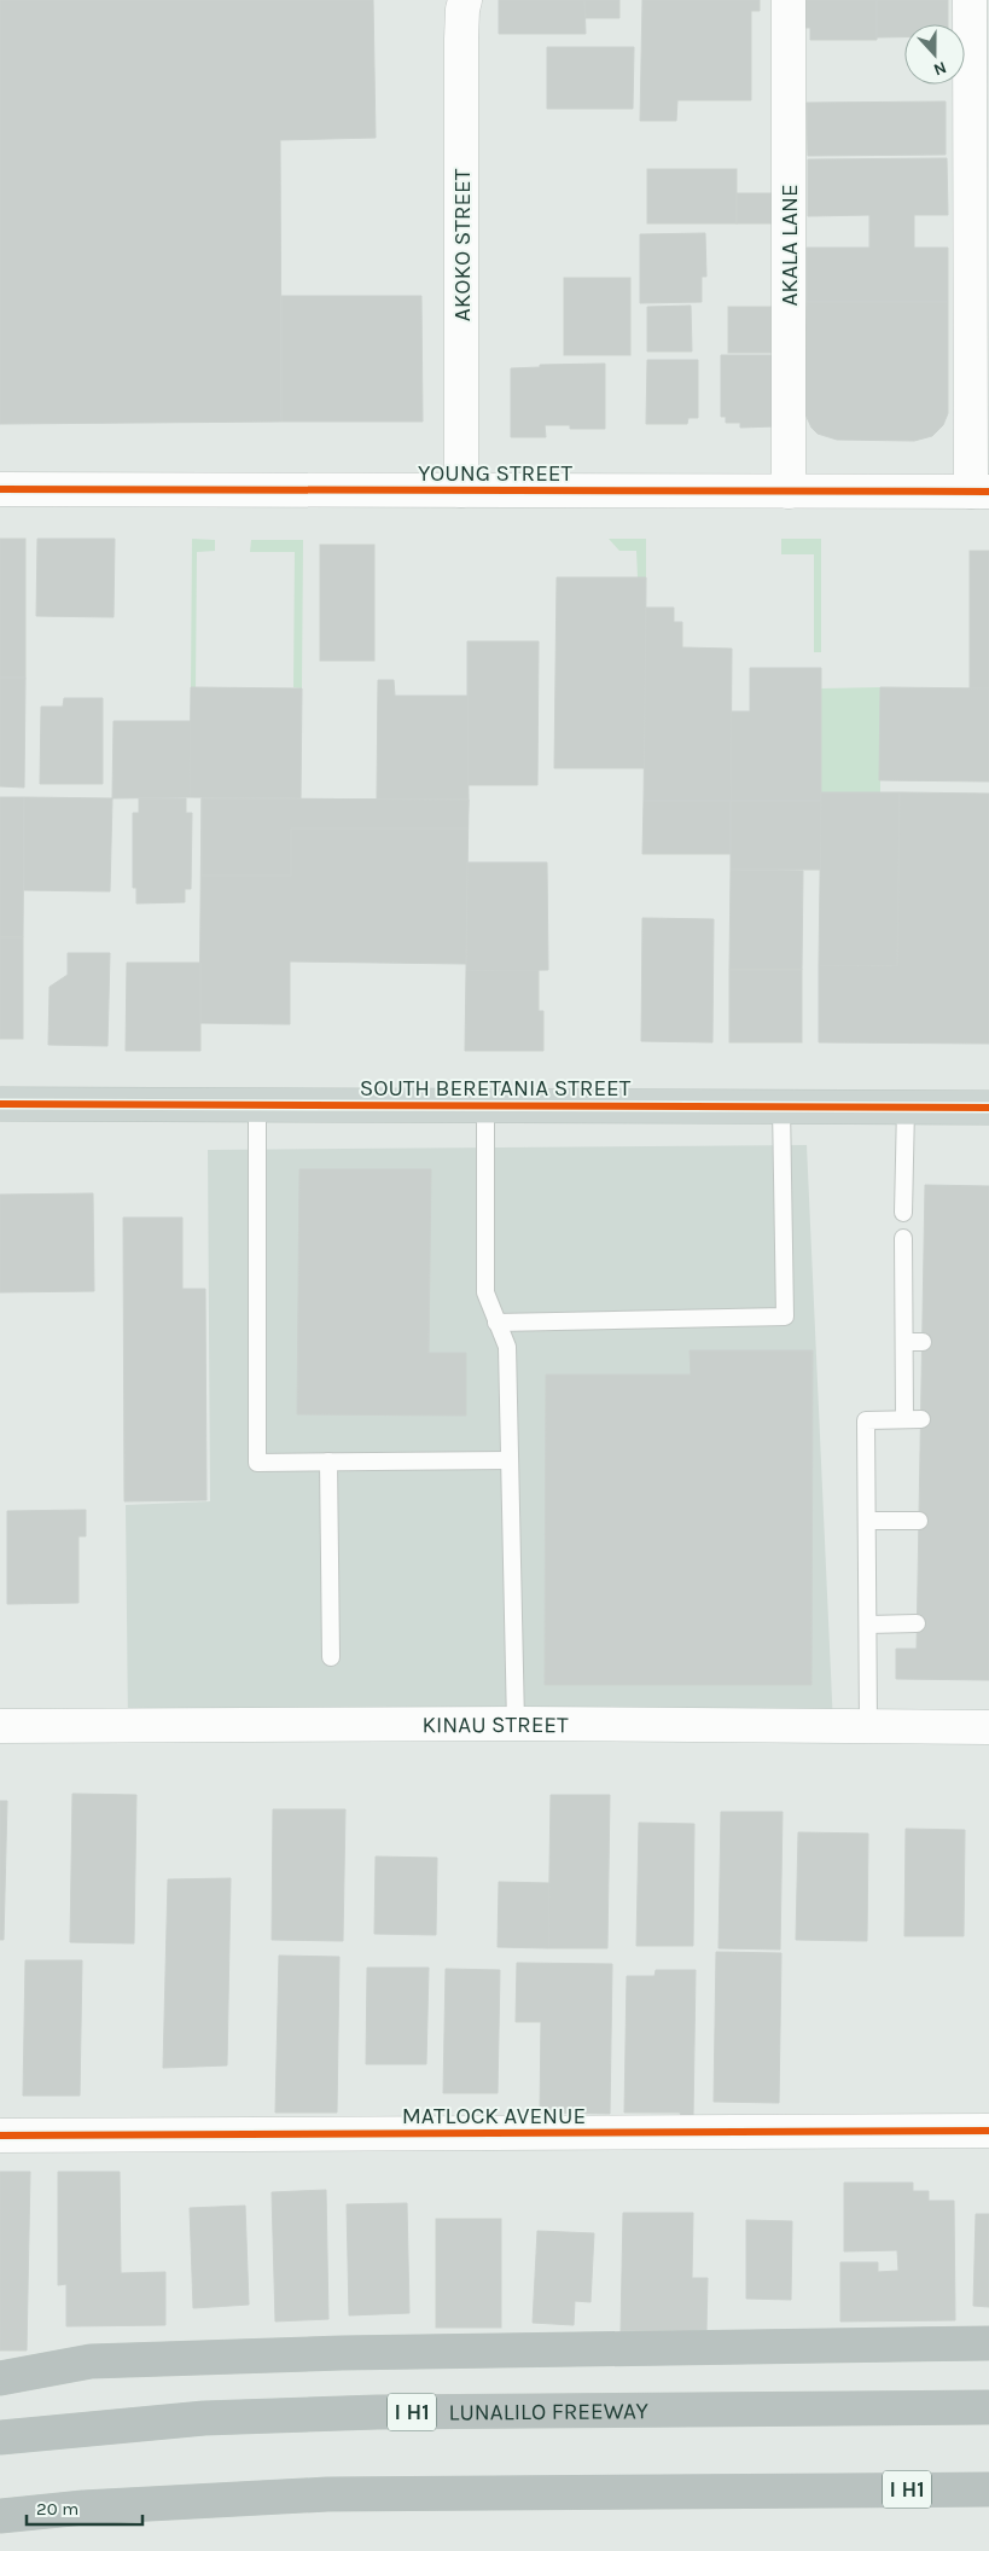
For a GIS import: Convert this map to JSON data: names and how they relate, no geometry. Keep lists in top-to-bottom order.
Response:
{
  "streets": {
    "highway": ["LUNALILO FREEWAY", "I H1"],
    "main road": ["SOUTH BERETANIA STREET"],
    "street": [
      "AKOKO STREET",
      "AKALA LANE",
      "YOUNG STREET",
      "KINAU STREET",
      "MATLOCK AVENUE"
    ]
  },
  "crossings": [
    ["AKOKO STREET", "YOUNG STREET"],
    ["AKALA LANE", "YOUNG STREET"]
  ],
  "scale_bar": "20 m",
  "north": "bottom"
}
